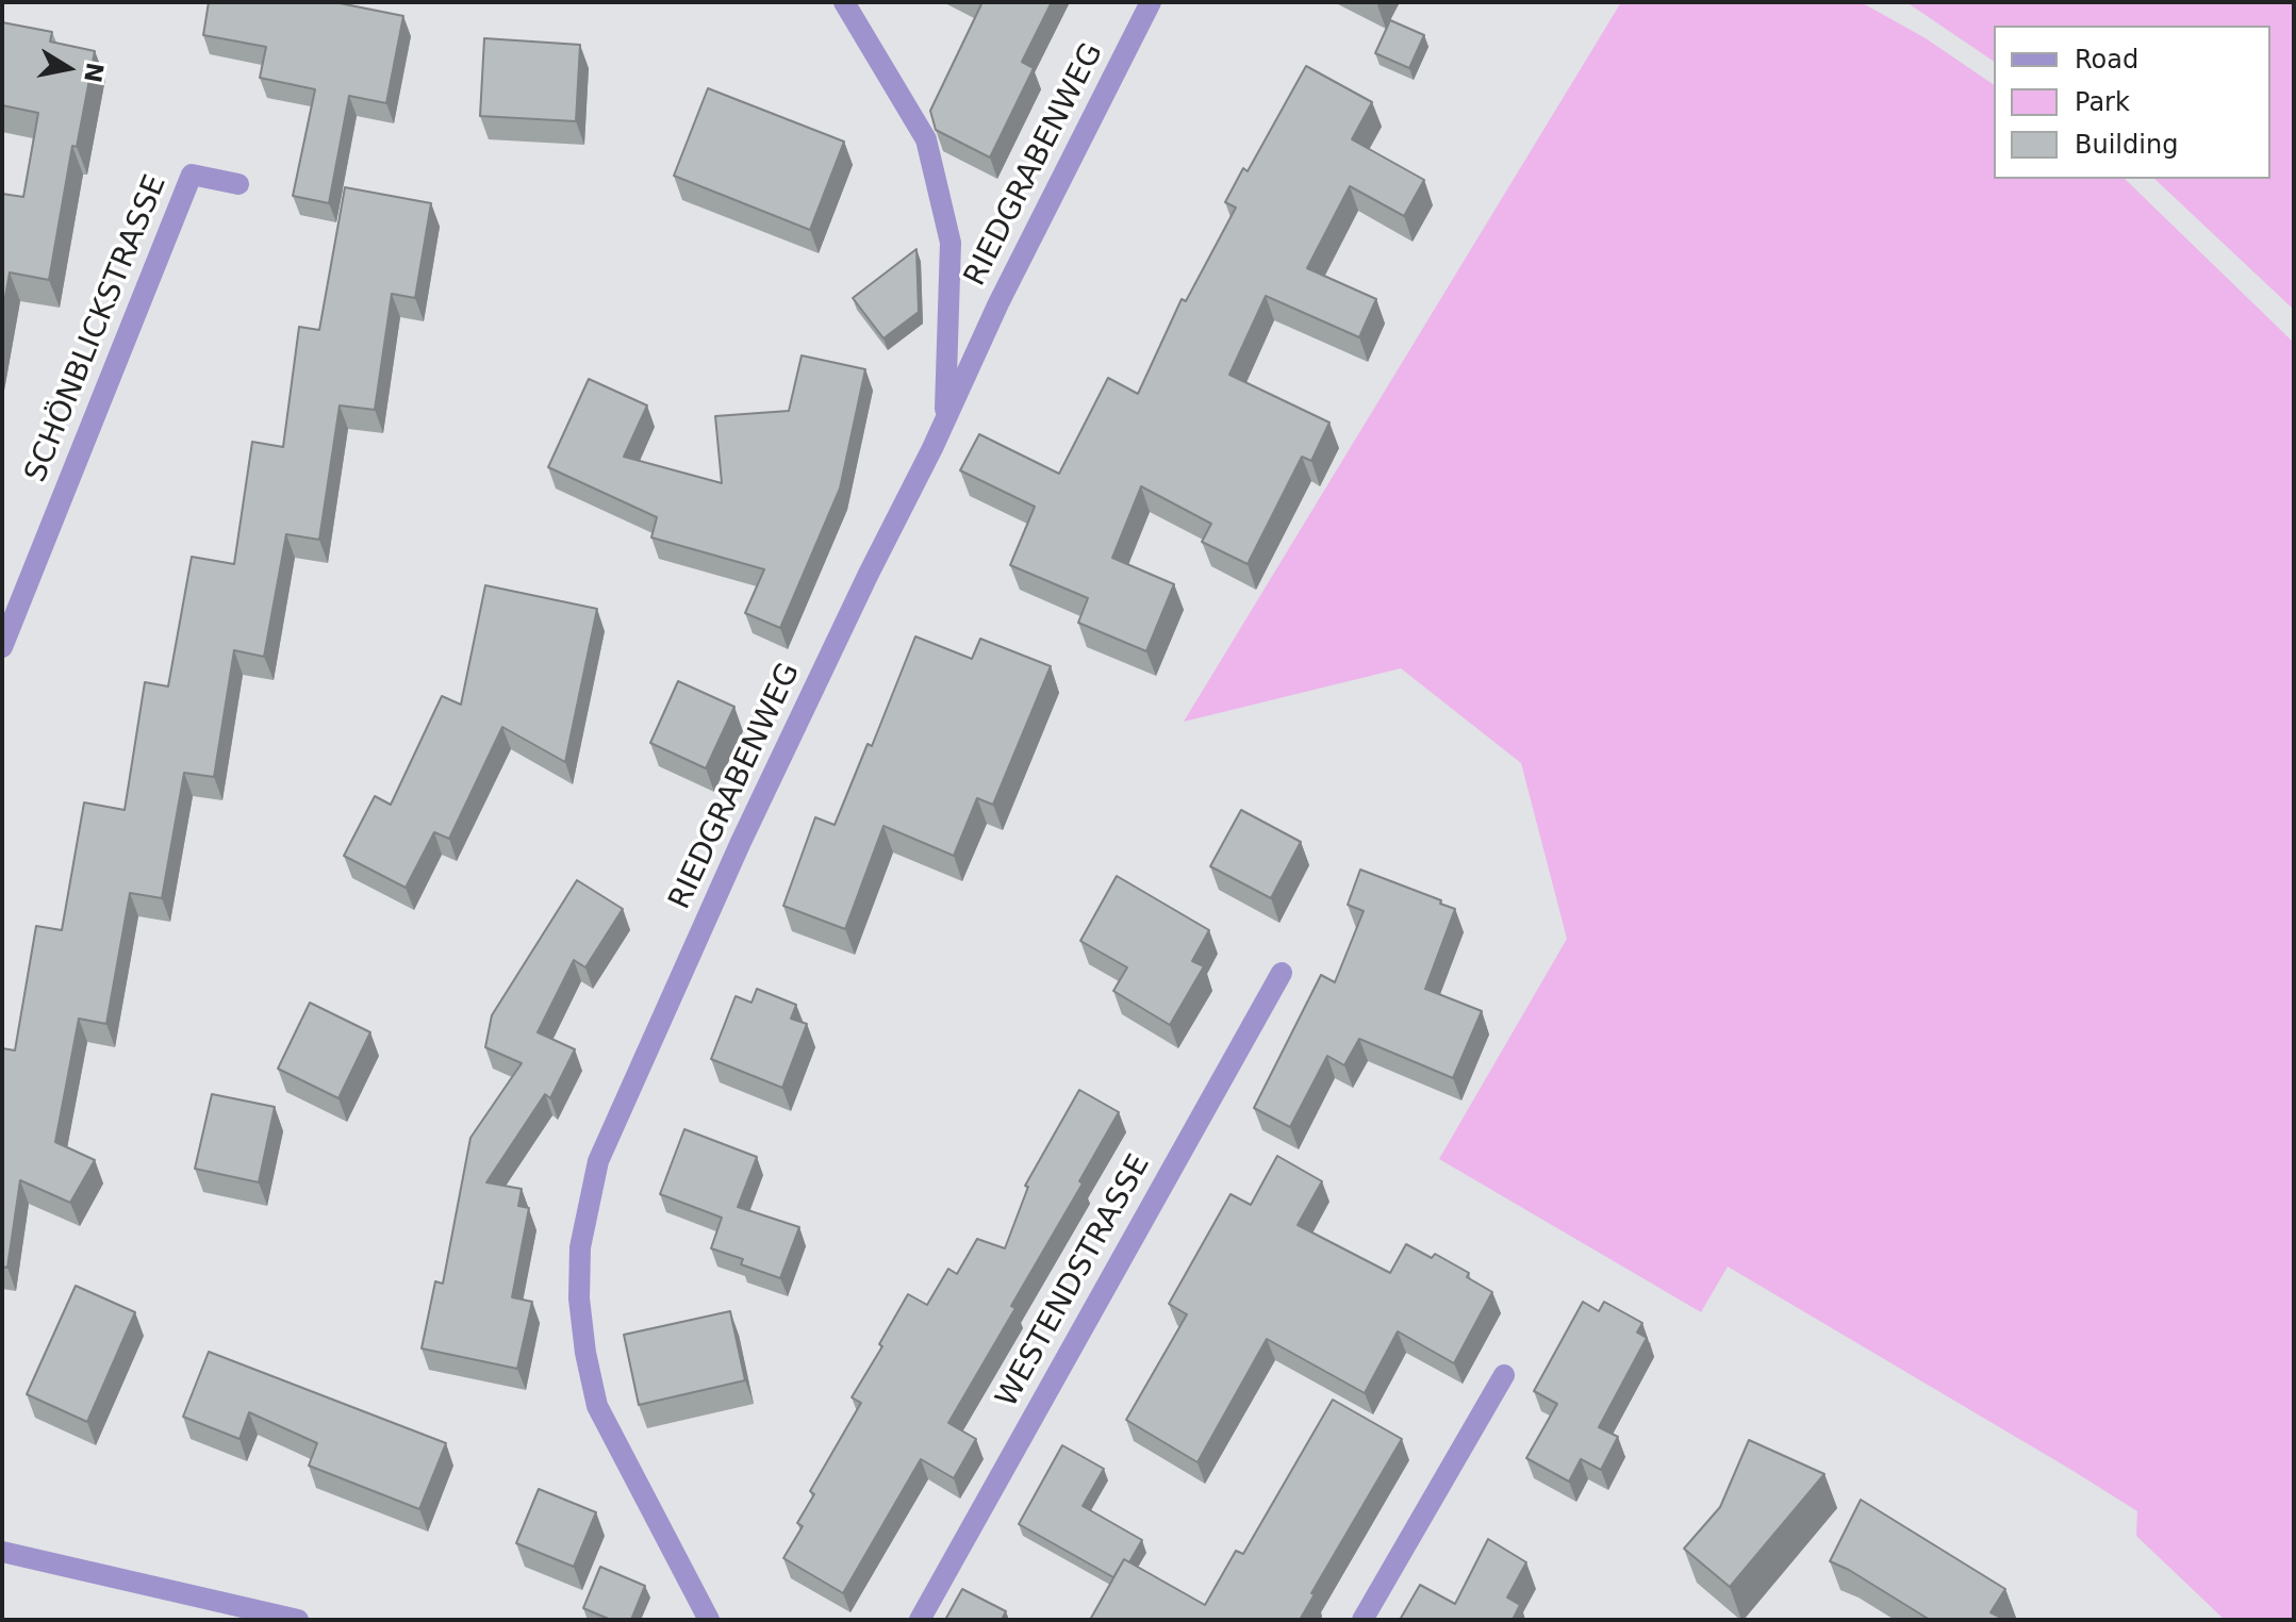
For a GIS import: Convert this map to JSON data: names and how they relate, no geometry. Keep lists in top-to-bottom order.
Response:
{
  "streets": {
    "street": ["RIEDGRABENWEG", "SCHÖNBLICKSTRASSE", "WESTENDSTRASSE"]
  },
  "legend": ["Road", "Park", "Building"],
  "north": "right"
}
